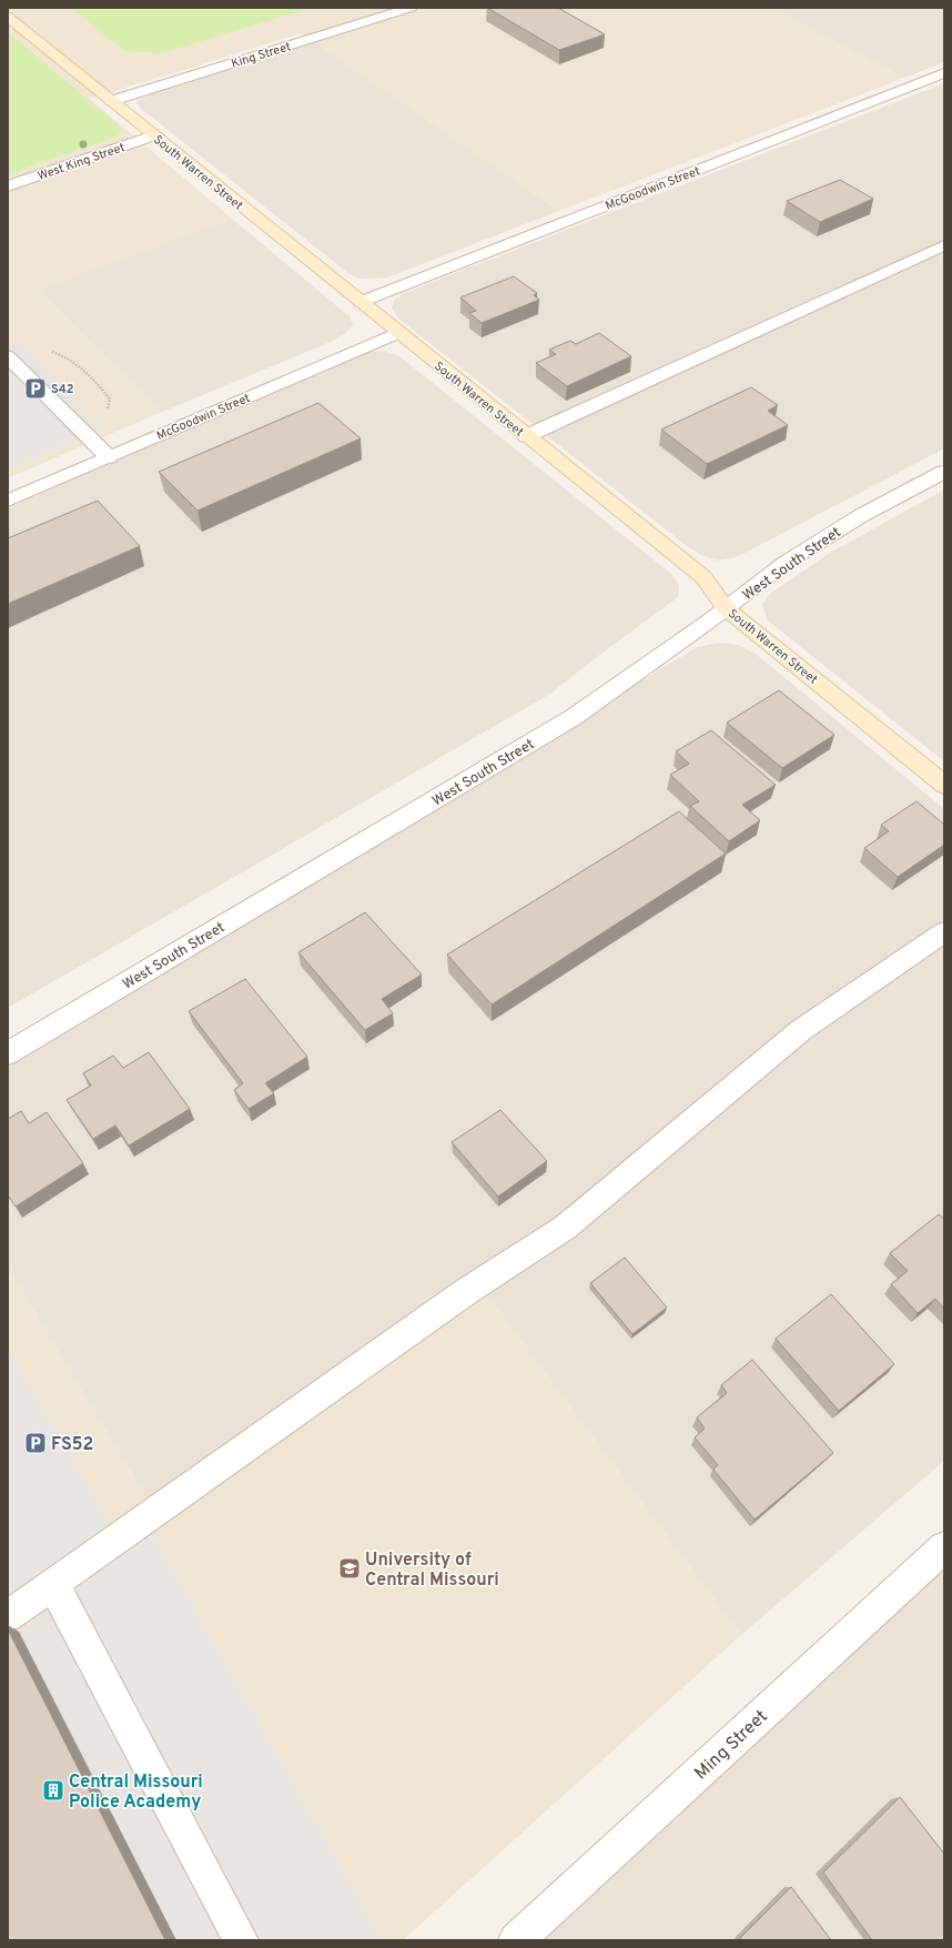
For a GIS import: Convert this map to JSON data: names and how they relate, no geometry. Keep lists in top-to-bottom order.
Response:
{
  "streets": {
    "street": [
      "King Street",
      "West King Street",
      "South Warren Street",
      "McGoodwin Street",
      "West South Street",
      "Ming Street"
    ]
  },
  "crossings": [
    ["King Street", "South Warren Street"],
    ["West King Street", "South Warren Street"],
    ["South Warren Street", "McGoodwin Street"],
    ["South Warren Street", "West South Street"]
  ],
  "places": {
    "parking": ["S42", "FS52"],
    "school or university": ["University of Central Missouri"],
    "building": ["Central Missouri Police Academy"]
  }
}
